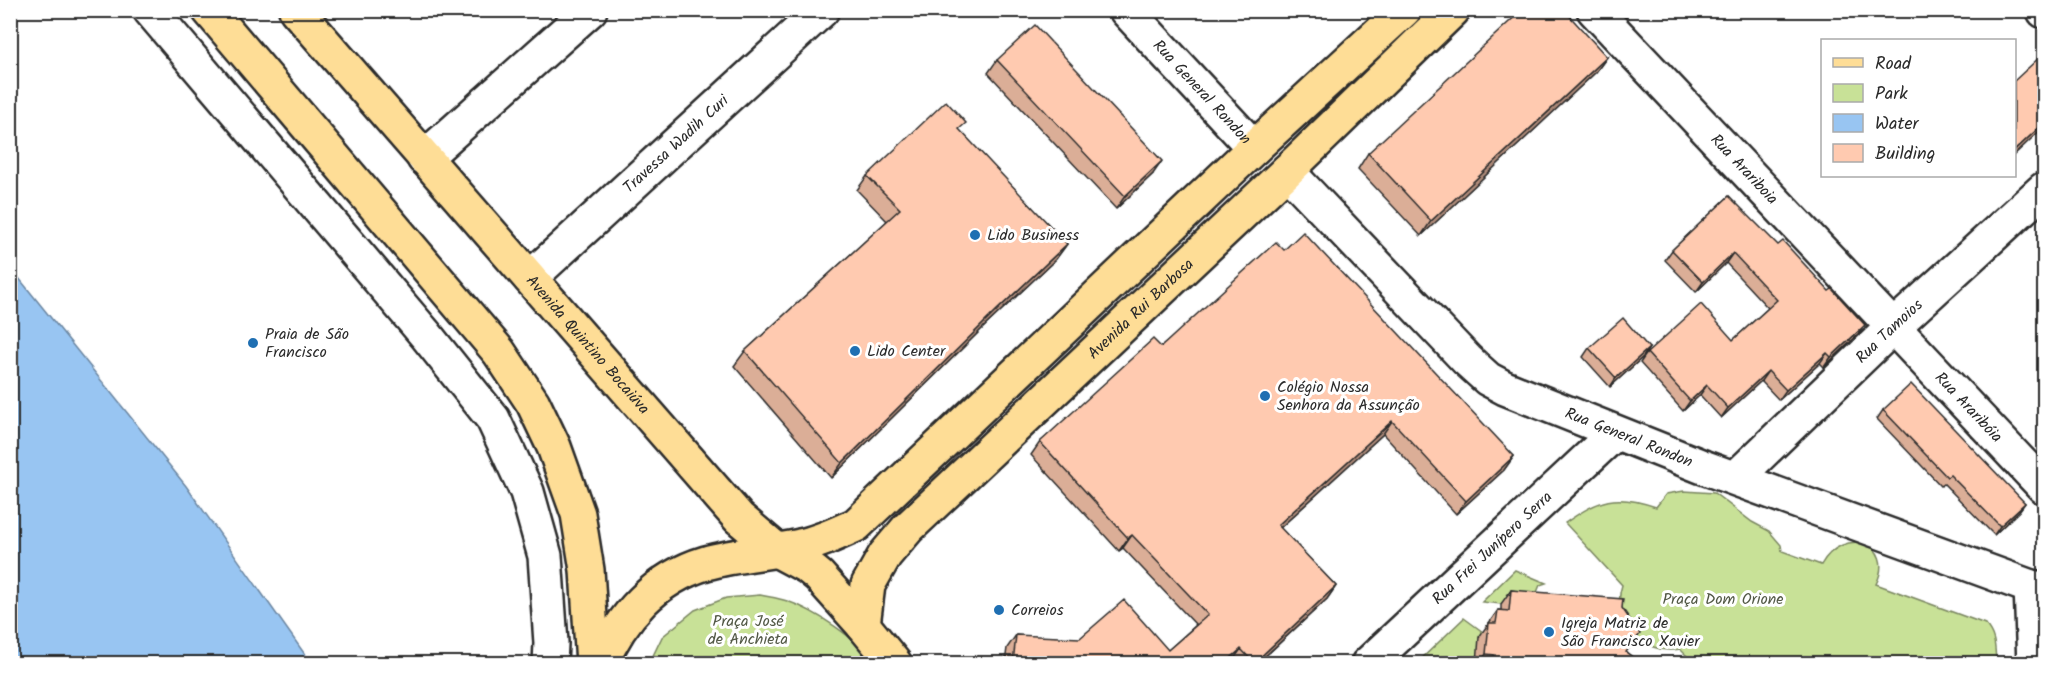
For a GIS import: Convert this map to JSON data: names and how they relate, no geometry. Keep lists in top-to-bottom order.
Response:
{
  "streets": {
    "main road": ["Avenida Rui Barbosa", "Avenida Quintino Bocaiúva"],
    "street": [
      "Rua General Rondon",
      "Travessa Wadih Curi",
      "Rua Arariboia",
      "Rua Tamoios",
      "Rua Araribóia",
      "Rua Frei Junípero Serra"
    ]
  },
  "crossings": [
    ["Rua General Rondon", "Avenida Rui Barbosa"],
    ["Rua General Rondon", "Rua Tamoios"],
    ["Rua General Rondon", "Rua Frei Junípero Serra"],
    ["Travessa Wadih Curi", "Avenida Quintino Bocaiúva"],
    ["Rua Arariboia", "Rua Tamoios"],
    ["Rua Arariboia", "Rua Araribóia"],
    ["Avenida Rui Barbosa", "Avenida Quintino Bocaiúva"],
    ["Rua Tamoios", "Rua Araribóia"]
  ],
  "parks": ["Praça Dom Orione", "Praça José de Anchieta"],
  "places": [
    "Lido Business",
    "Praia de São Francisco",
    "Lido Center",
    "Colégio Nossa Senhora da Assunção",
    "Correios",
    "Igreja Matriz de São Francisco Xavier"
  ],
  "legend": [
    "Road",
    "Park",
    "Water",
    "Building"
  ]
}
